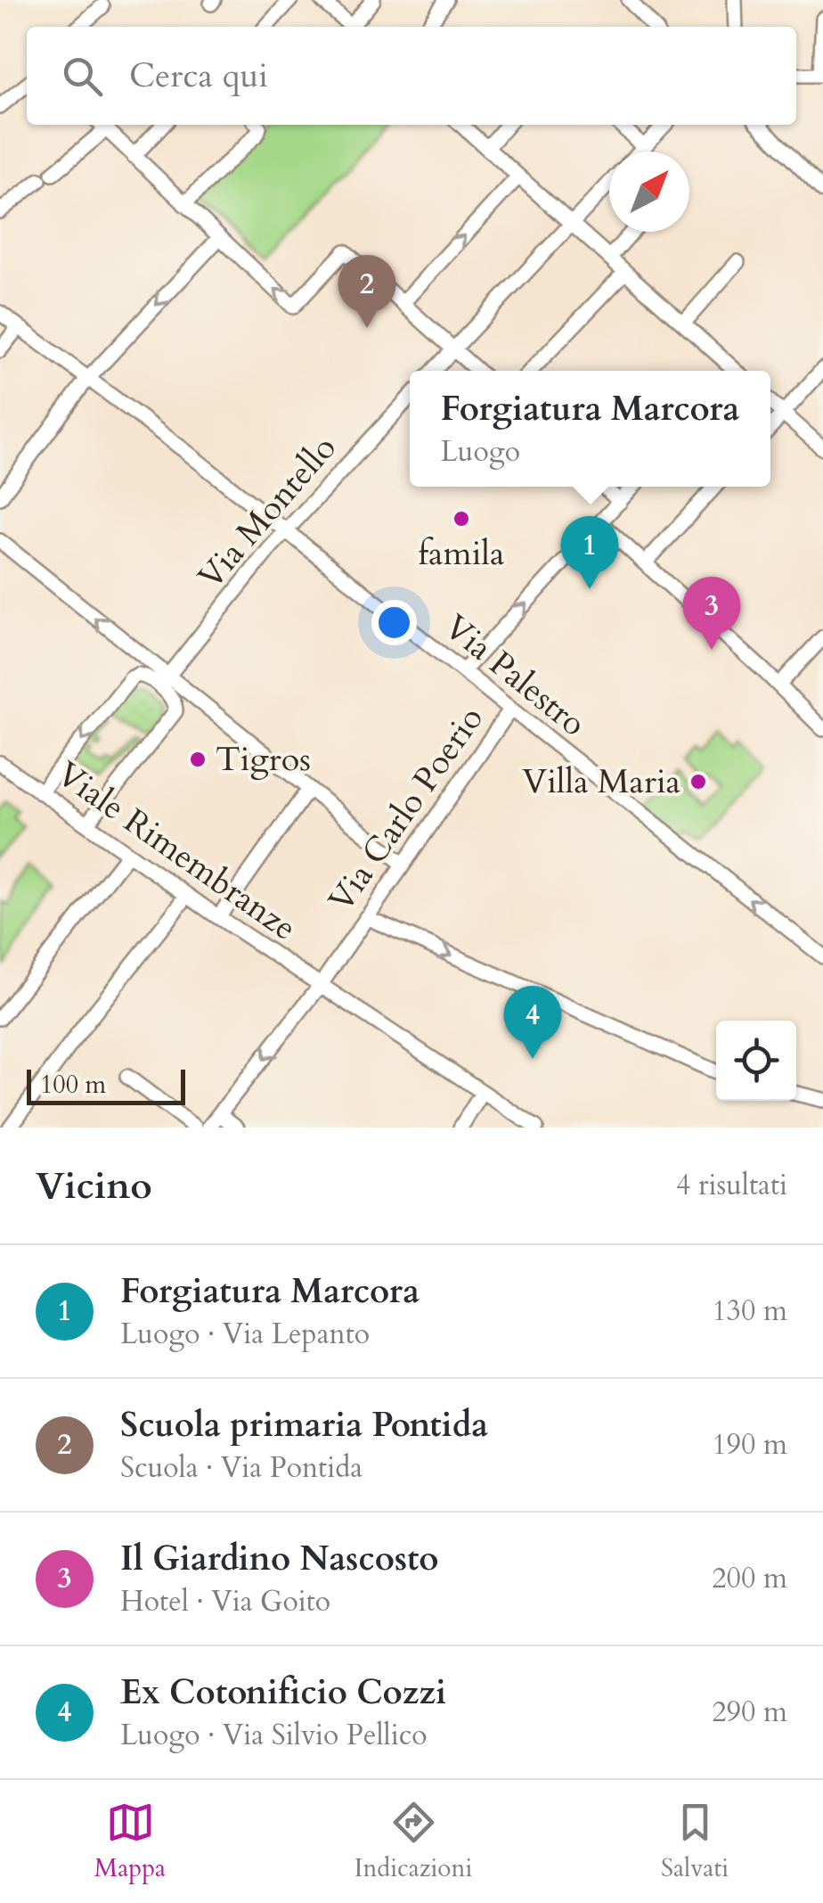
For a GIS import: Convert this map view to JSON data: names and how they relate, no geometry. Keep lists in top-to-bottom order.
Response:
{
  "streets": {
    "street": [
      "Via Montello",
      "Via Palestro",
      "Via Carlo Poerio",
      "Viale Rimembranze"
    ]
  },
  "crossings": [
    ["Via Montello", "Via Palestro"],
    ["Via Palestro", "Via Carlo Poerio"],
    ["Via Carlo Poerio", "Viale Rimembranze"]
  ],
  "one_way": ["Via Palestro"],
  "places": ["famila", "Tigros", "Villa Maria"],
  "scale_bar": "100 m",
  "north": "top right",
  "page": {
    "search": "Cerca qui",
    "pins": [
      "2",
      "1",
      "3",
      "4"
    ],
    "popup": ["Forgiatura Marcora", "Luogo"],
    "scale": "100 m",
    "heading": ["Vicino", "4 risultati"],
    "list": [
      {
        "mark": "1",
        "name": "Forgiatura Marcora",
        "note": "Luogo · Via Lepanto",
        "value": "130 m"
      },
      {
        "mark": "2",
        "name": "Scuola primaria Pontida",
        "note": "Scuola · Via Pontida",
        "value": "190 m"
      },
      {
        "mark": "3",
        "name": "Il Giardino Nascosto",
        "note": "Hotel · Via Goito",
        "value": "200 m"
      },
      {
        "mark": "4",
        "name": "Ex Cotonificio Cozzi",
        "note": "Luogo · Via Silvio Pellico",
        "value": "290 m"
      }
    ],
    "nav": ["Mappa", "Indicazioni", "Salvati"]
  }
}
